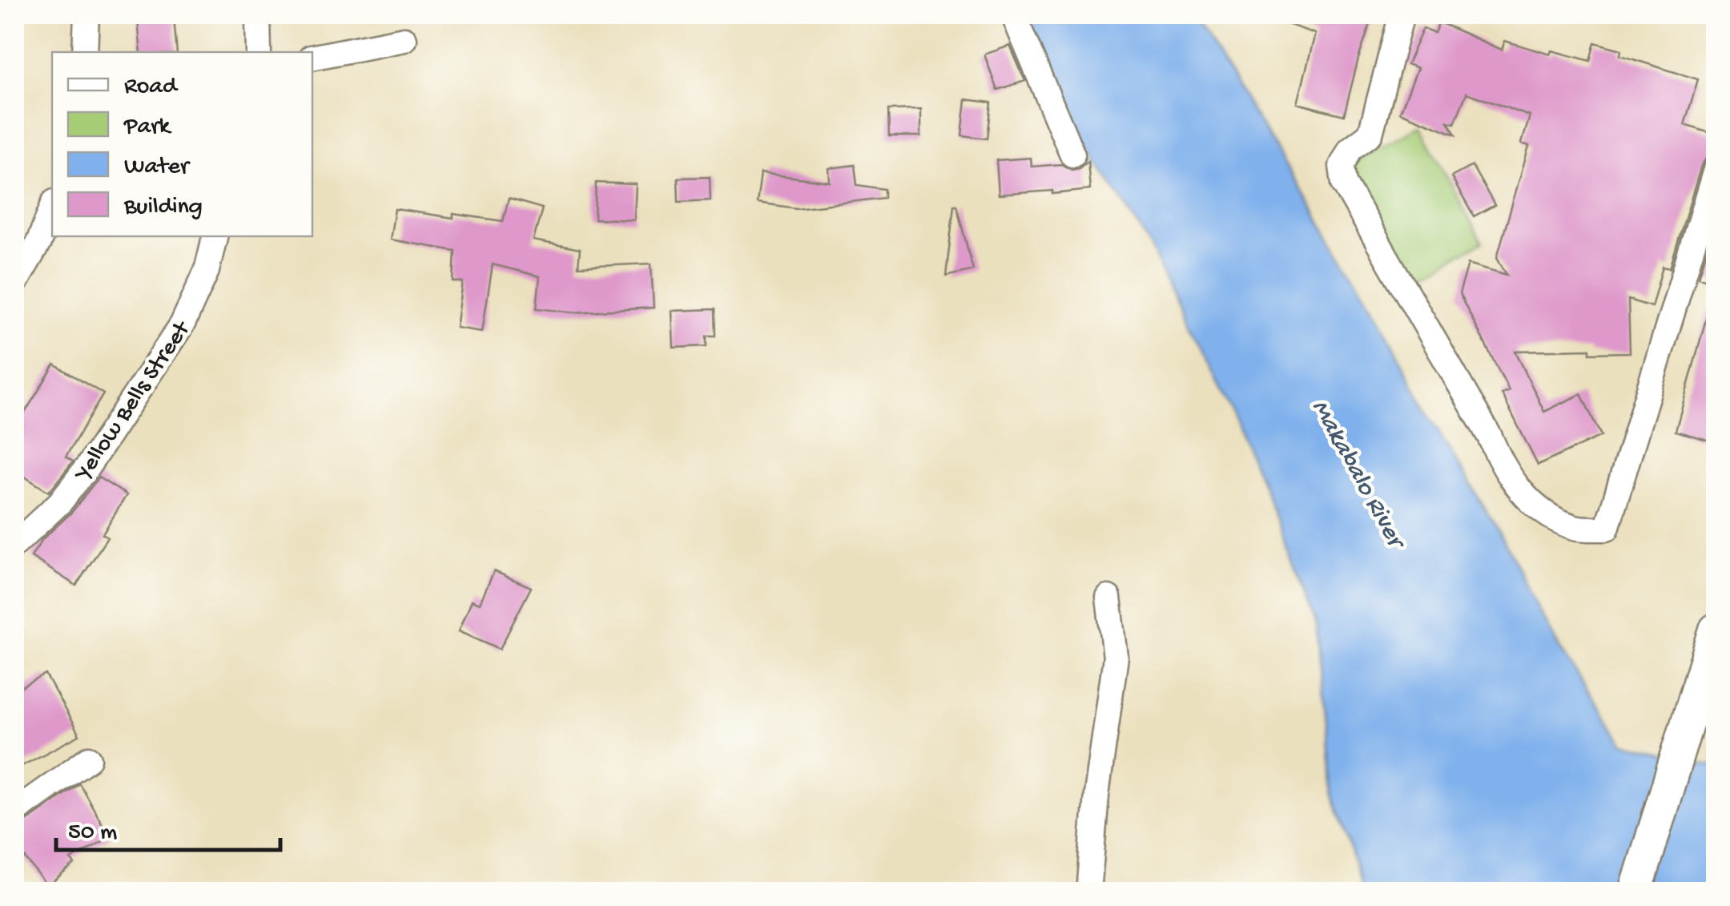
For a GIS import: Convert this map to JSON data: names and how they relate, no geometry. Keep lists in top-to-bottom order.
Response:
{
  "streets": {
    "street": ["Yellow Bells Street"]
  },
  "water": ["Makabalo River"],
  "legend": [
    "Road",
    "Park",
    "Water",
    "Building"
  ],
  "scale_bar": "50 m"
}
